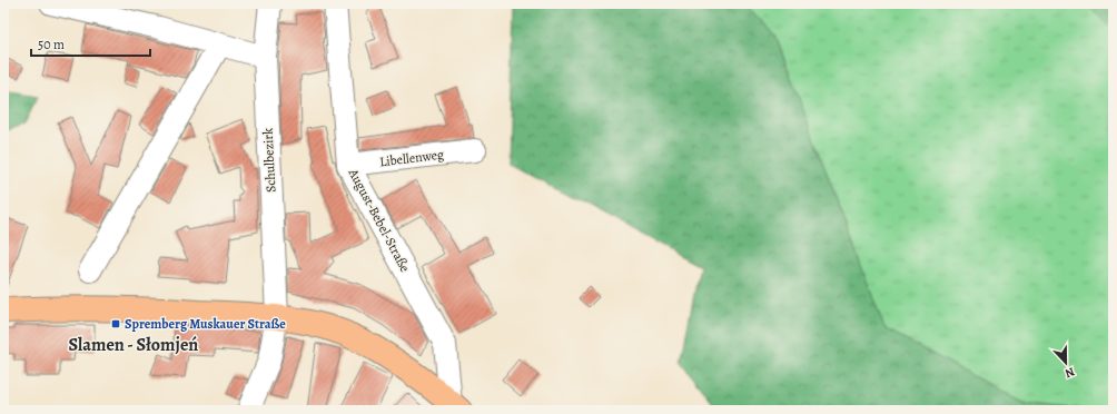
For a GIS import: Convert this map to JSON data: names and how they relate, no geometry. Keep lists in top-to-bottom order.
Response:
{
  "streets": {
    "street": ["Libellenweg", "Schulbezirk", "August-Bebel-Straße"]
  },
  "crossings": [
    ["Libellenweg", "August-Bebel-Straße"]
  ],
  "districts": ["Slamen - Słomjeń"],
  "places": {
    "transit": ["Spremberg Muskauer Straße"]
  },
  "scale_bar": "50 m",
  "north": "bottom"
}
